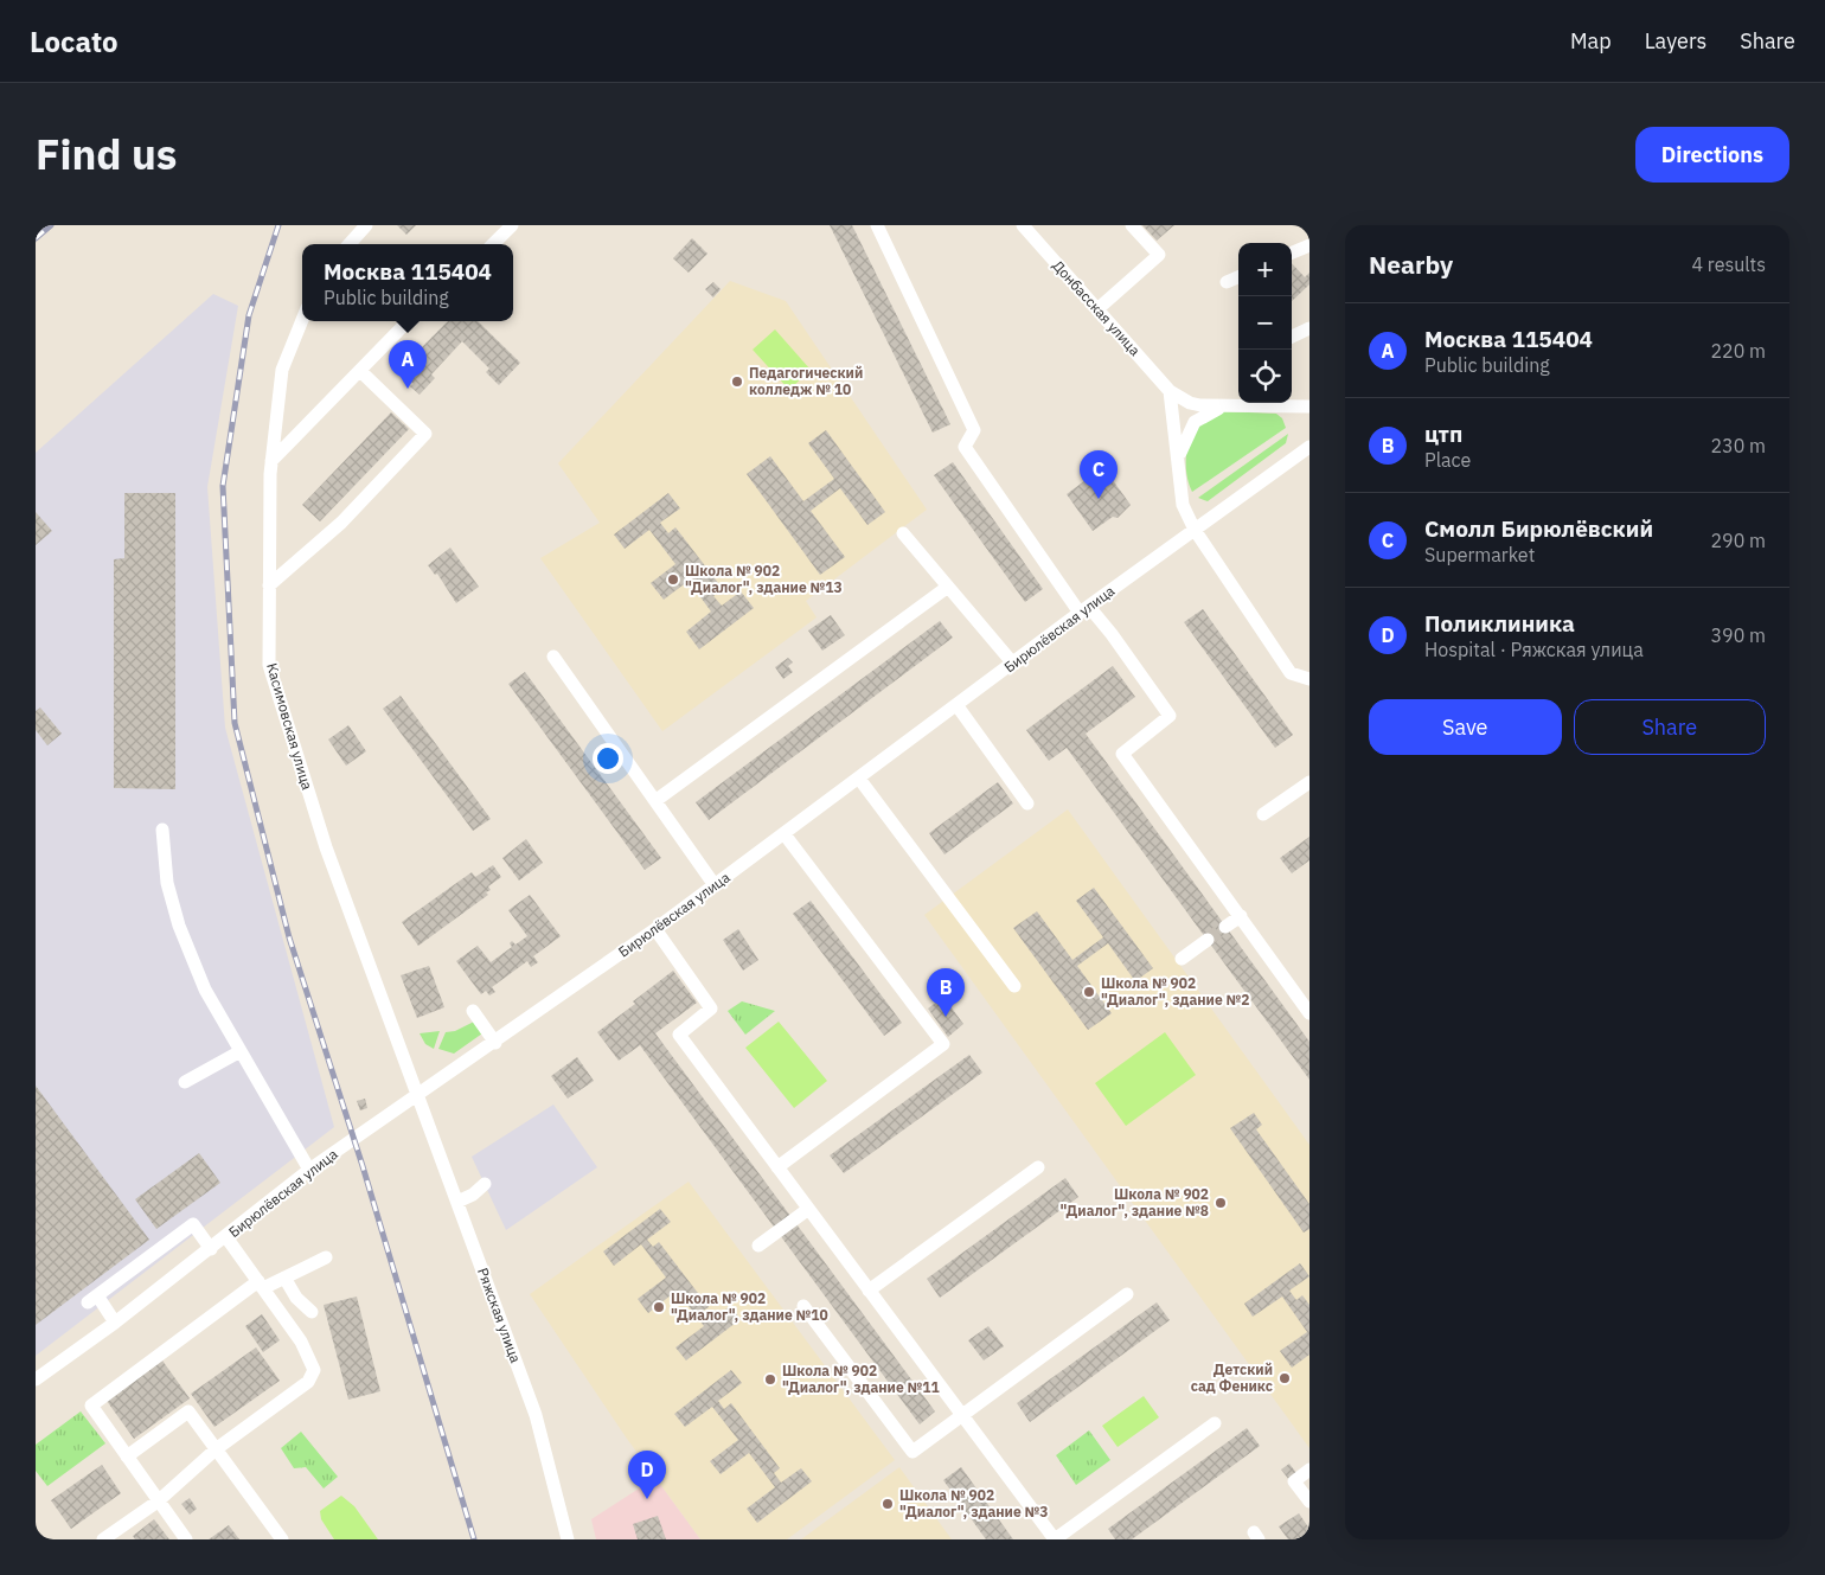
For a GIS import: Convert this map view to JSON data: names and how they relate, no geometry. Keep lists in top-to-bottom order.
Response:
{
  "streets": {
    "street": [
      "Донбасская улица",
      "Бирюлёвская улица",
      "Касимовская улица",
      "Ряжская улица"
    ]
  },
  "crossings": [
    ["Бирюлёвская улица", "Касимовская улица"],
    ["Бирюлёвская улица", "Ряжская улица"],
    ["Касимовская улица", "Ряжская улица"]
  ],
  "places": [
    "Педагогический колледж № 10",
    "Школа № 902 \"Диалог\", здание №13",
    "Школа № 902 \"Диалог\", здание №2",
    "Школа № 902 \"Диалог\", здание №8",
    "Школа № 902 \"Диалог\", здание №10",
    "Детский сад Феникс",
    "Школа № 902 \"Диалог\", здание №11",
    "Школа № 902 \"Диалог\", здание №3"
  ],
  "page": {
    "header": "Locato",
    "nav": ["Map", "Layers", "Share"],
    "title": "Find us",
    "buttons": [
      "Directions",
      ["Save", "Share"]
    ],
    "heading": ["Nearby", "4 results"],
    "map_buttons": ["+", "−"],
    "popup": ["Москва 115404", "Public building"],
    "list": [
      {
        "mark": "A",
        "name": "Москва 115404",
        "note": "Public building",
        "value": "220 m"
      },
      {
        "mark": "B",
        "name": "цтп",
        "note": "Place",
        "value": "230 m"
      },
      {
        "mark": "C",
        "name": "Смолл Бирюлёвский",
        "note": "Supermarket",
        "value": "290 m"
      },
      {
        "mark": "D",
        "name": "Поликлиника",
        "note": "Hospital · Ряжская улица",
        "value": "390 m"
      }
    ],
    "pins": [
      "A",
      "C",
      "B",
      "D"
    ]
  }
}
